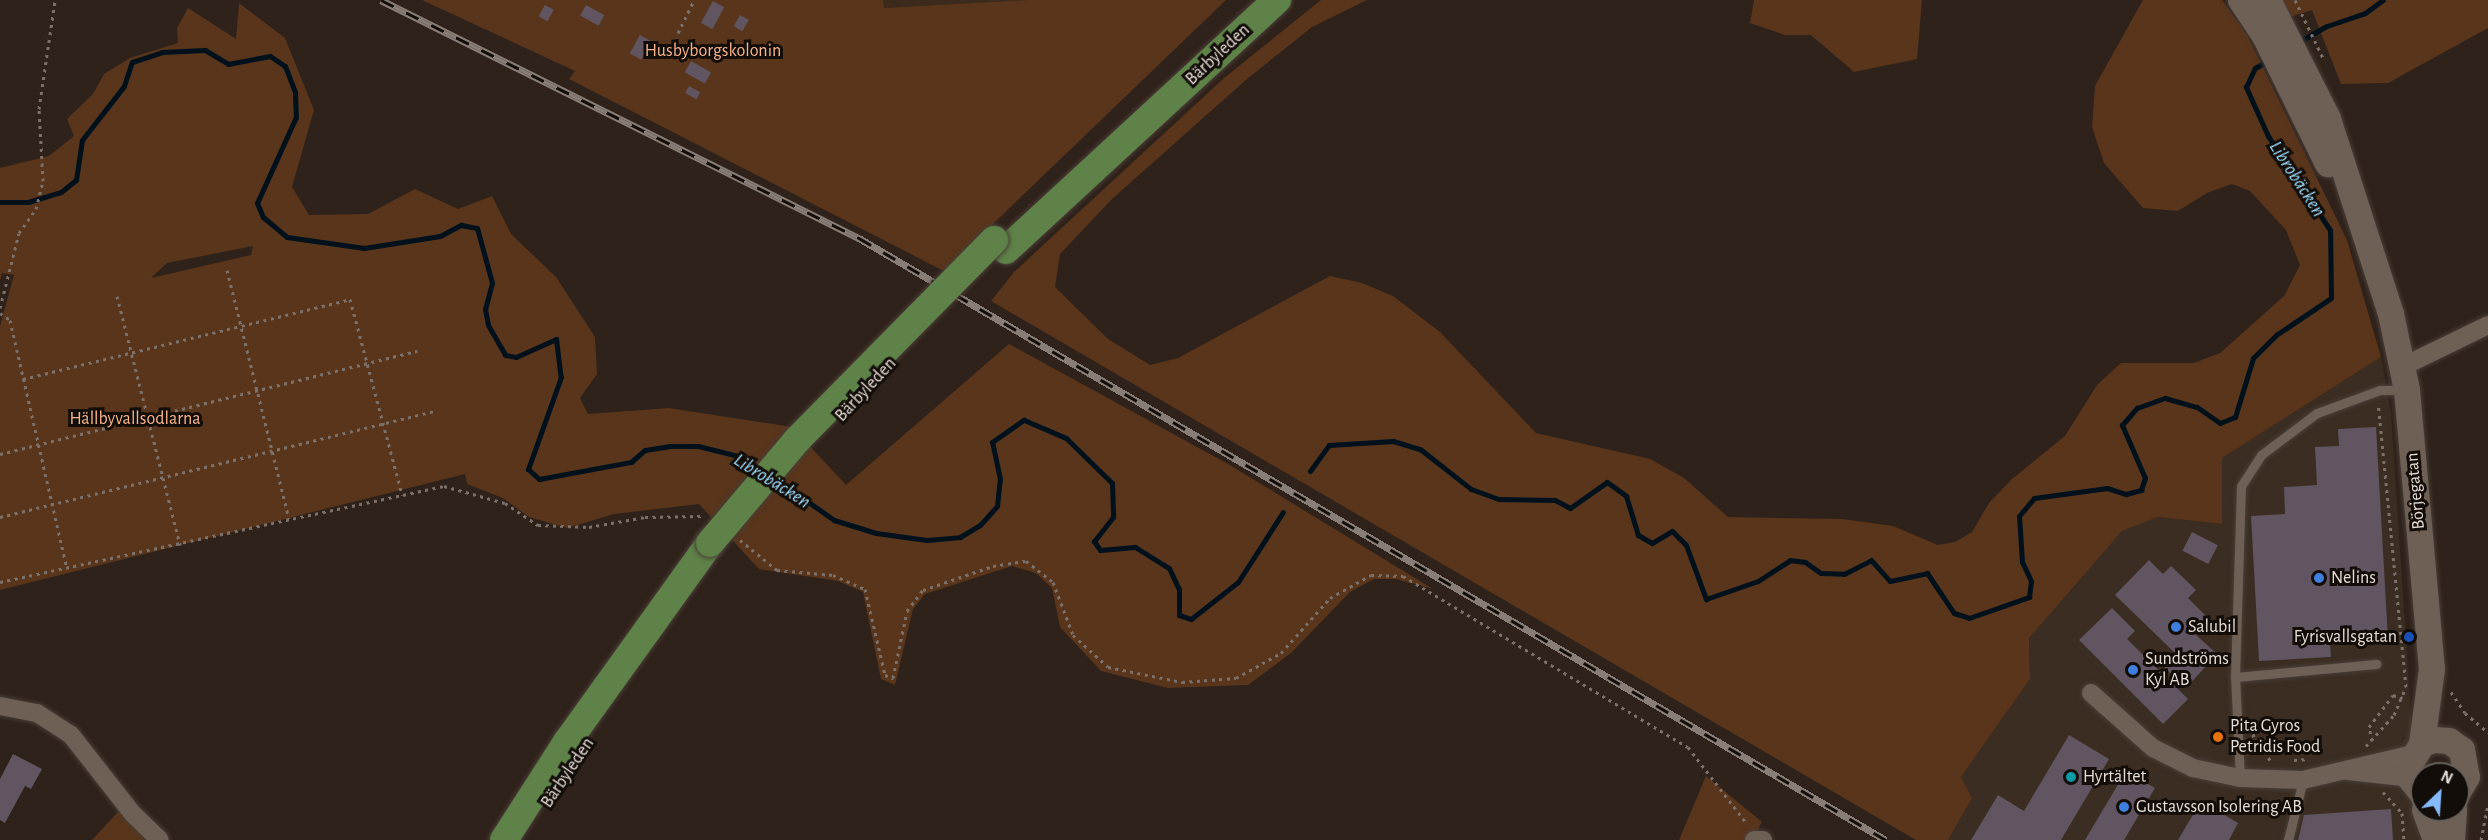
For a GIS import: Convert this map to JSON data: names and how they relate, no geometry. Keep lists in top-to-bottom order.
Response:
{
  "streets": {
    "main road": ["Bärbyleden"],
    "street": ["Börjegatan"]
  },
  "water": ["Librobäcken"],
  "parks": ["Husbyborgskolonin", "Hällbyvallsodlarna"],
  "places": [
    "Nelins",
    "Salubil",
    "Fyrisvallsgatan",
    "Sundströms Kyl AB",
    "Pita Gyros Petridis Food",
    "Hyrtältet",
    "Gustavsson Isolering AB"
  ],
  "north": "top right"
}
